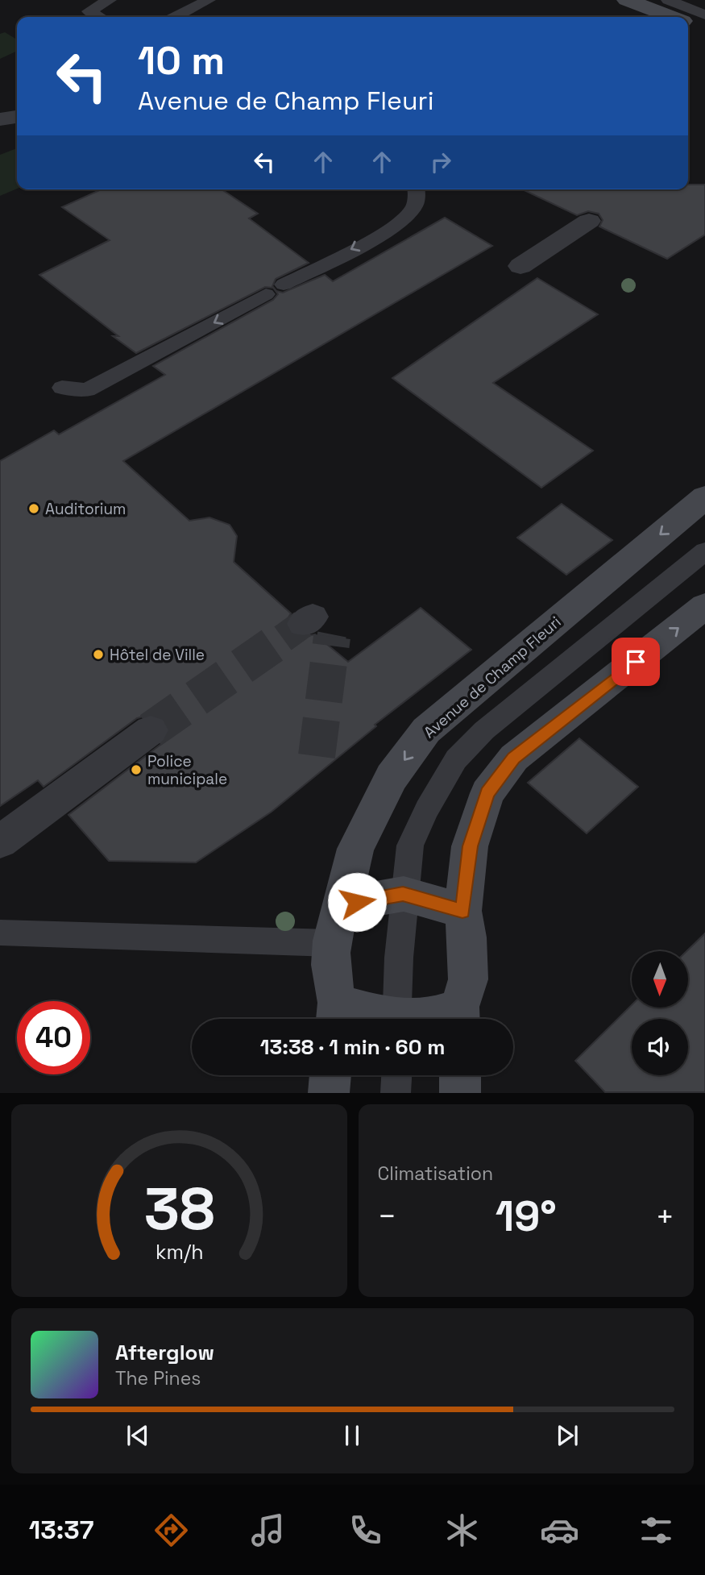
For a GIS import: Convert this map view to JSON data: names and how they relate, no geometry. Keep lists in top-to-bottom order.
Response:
{
  "streets": {
    "street": ["Avenue de Champ Fleuri"]
  },
  "places": ["Auditorium", "Hôtel de Ville", "Police municipale"],
  "north": "bottom",
  "page": {
    "turn": ["10 m", "Avenue de Champ Fleuri"],
    "limit": "40",
    "trip": "13:38 · 1 min · 60 m",
    "tile": "Climatisation",
    "heat": ["−", "19°", "+"],
    "song": ["Afterglow", "The Pines"],
    "tabs": "13:37",
    "gauge": ["38", "km/h"]
  }
}
